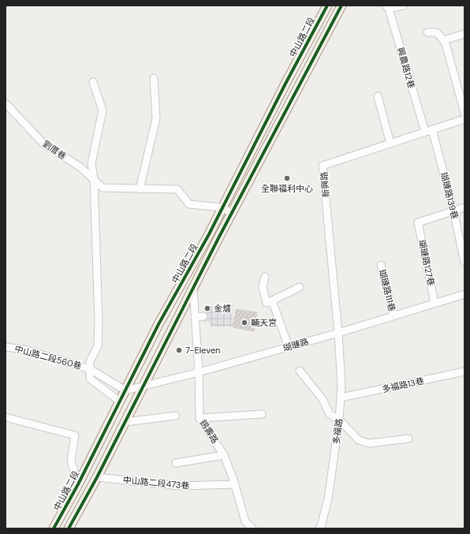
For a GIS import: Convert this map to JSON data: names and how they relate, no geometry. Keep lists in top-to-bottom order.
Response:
{
  "streets": {
    "main road": ["中山路二段"],
    "street": [
      "興農路12巷",
      "劉厝巷",
      "新興路",
      "瑚璉路139巷",
      "瑚璉路127巷",
      "瑚璉路111巷",
      "瑚璉路",
      "中山路二段560巷",
      "多福路13巷",
      "錫壽路",
      "多福路",
      "中山路二段473巷"
    ]
  },
  "crossings": [
    ["中山路二段", "劉厝巷"],
    ["中山路二段", "瑚璉路"],
    ["中山路二段", "中山路二段560巷"],
    ["中山路二段", "錫壽路"],
    ["中山路二段", "中山路二段473巷"],
    ["興農路12巷", "新興路"],
    ["劉厝巷", "中山路二段560巷"],
    ["新興路", "瑚璉路139巷"],
    ["新興路", "瑚璉路"],
    ["新興路", "多福路"],
    ["瑚璉路139巷", "瑚璉路127巷"],
    ["瑚璉路127巷", "瑚璉路"],
    ["瑚璉路111巷", "瑚璉路"],
    ["瑚璉路", "中山路二段560巷"],
    ["瑚璉路", "錫壽路"],
    ["瑚璉路", "多福路"],
    ["多福路13巷", "多福路"],
    ["錫壽路", "中山路二段473巷"]
  ],
  "places": [
    "全聯福利中心",
    "金爐",
    "輔天宮",
    "7-Eleven"
  ]
}
